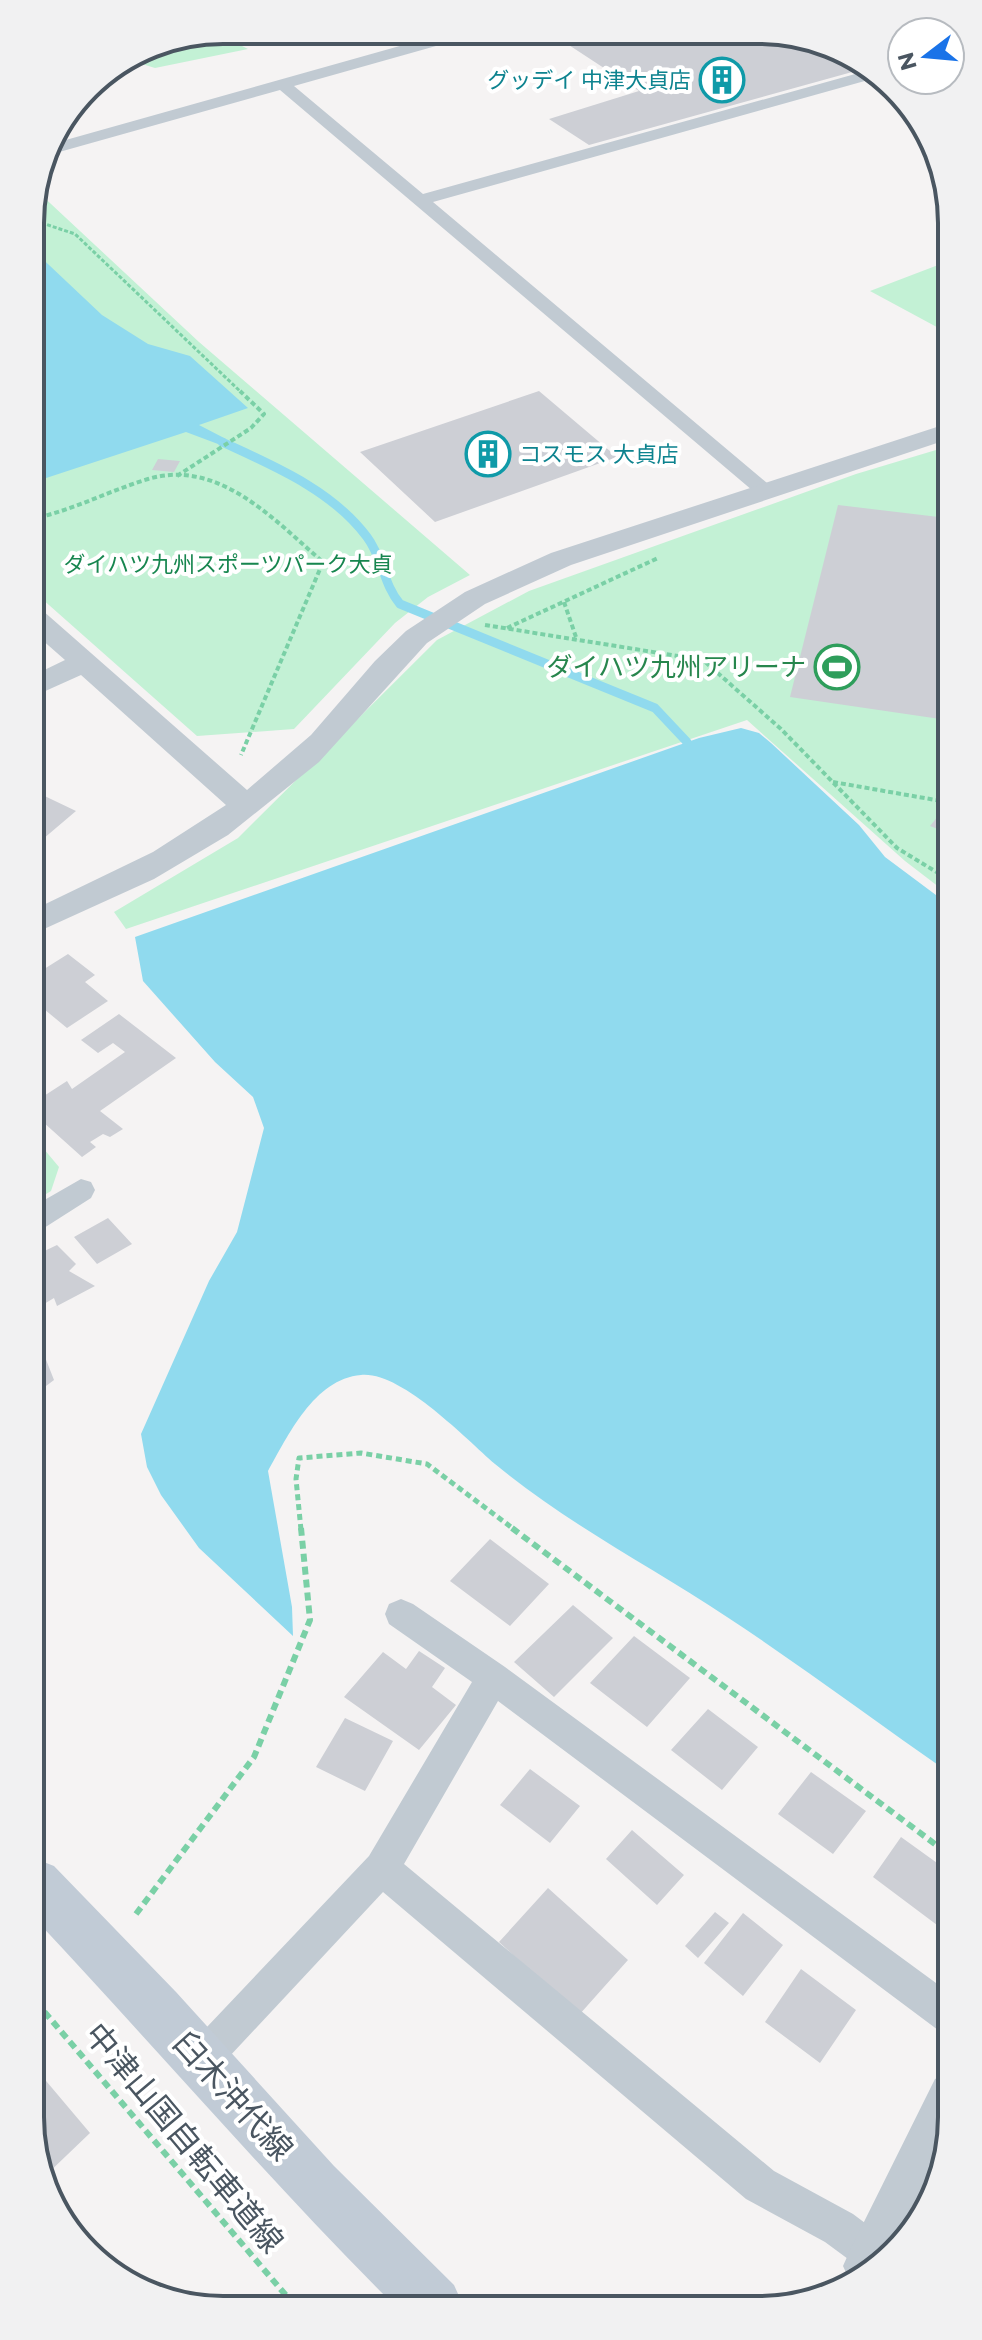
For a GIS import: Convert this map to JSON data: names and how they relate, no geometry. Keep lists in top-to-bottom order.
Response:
{
  "streets": {
    "main road": ["臼木沖代線"],
    "path": ["中津山国自転車道線"]
  },
  "parks": ["ダイハツ九州スポーツパーク大貞"],
  "places": {
    "building": ["グッデイ 中津大貞店", "コスモス 大貞店"],
    "sports": ["ダイハツ九州アリーナ"]
  },
  "north": "left"
}
